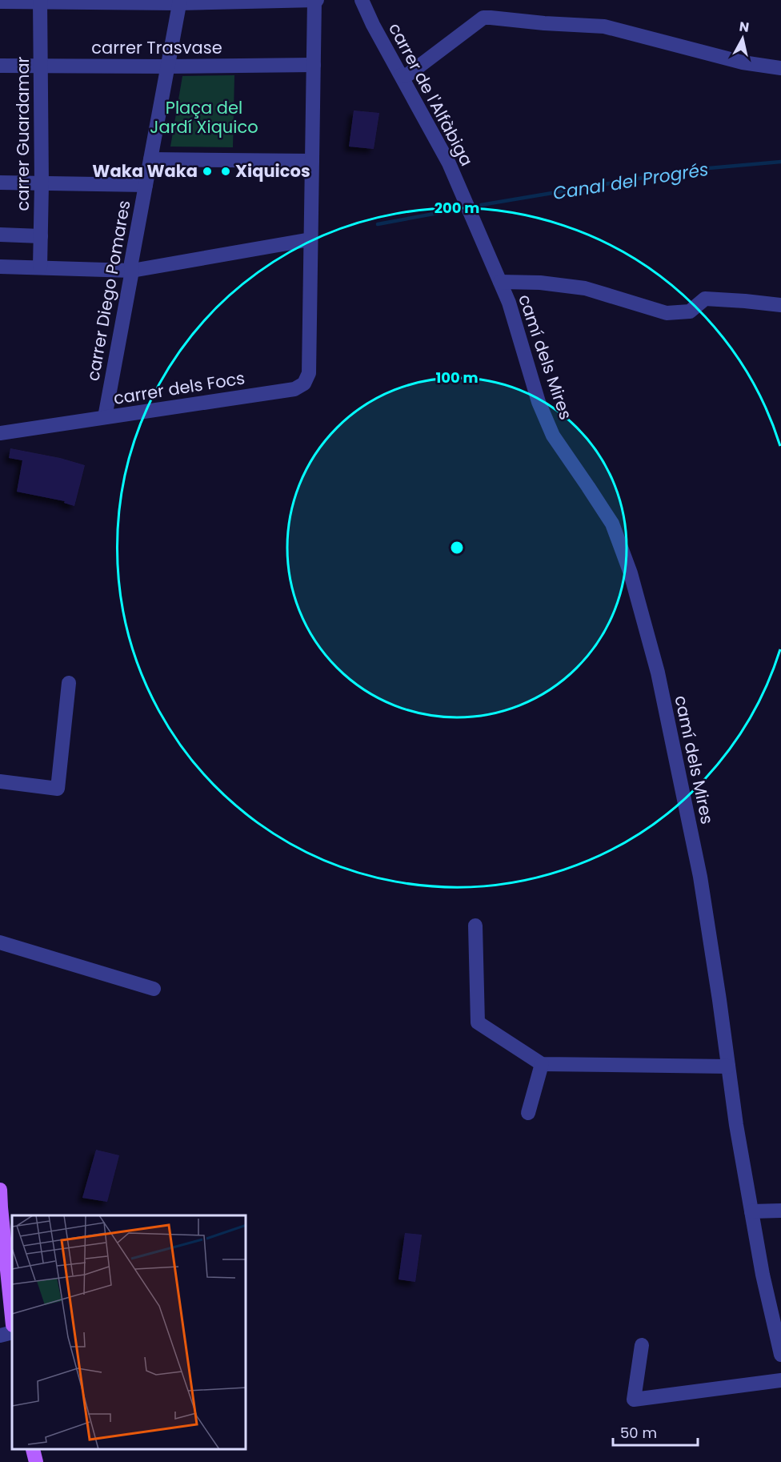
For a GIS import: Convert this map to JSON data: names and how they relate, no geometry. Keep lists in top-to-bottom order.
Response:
{
  "streets": {
    "street": [
      "carrer Trasvase",
      "carrer de l'Alfàbiga",
      "carrer Guardamar",
      "carrer Diego Pomares",
      "camí dels Mires",
      "carrer dels Focs"
    ]
  },
  "crossings": [
    ["carrer Trasvase", "carrer Guardamar"],
    ["carrer Trasvase", "carrer Diego Pomares"],
    ["carrer de l'Alfàbiga", "camí dels Mires"],
    ["carrer Diego Pomares", "carrer dels Focs"]
  ],
  "water": ["Canal del Progrés"],
  "parks": ["Plaça del Jardí Xiquico"],
  "places": ["Waka Waka", "Xiquicos"],
  "scale_bar": "50 m",
  "north": "top",
  "rings": ["200 m", "100 m"]
}
